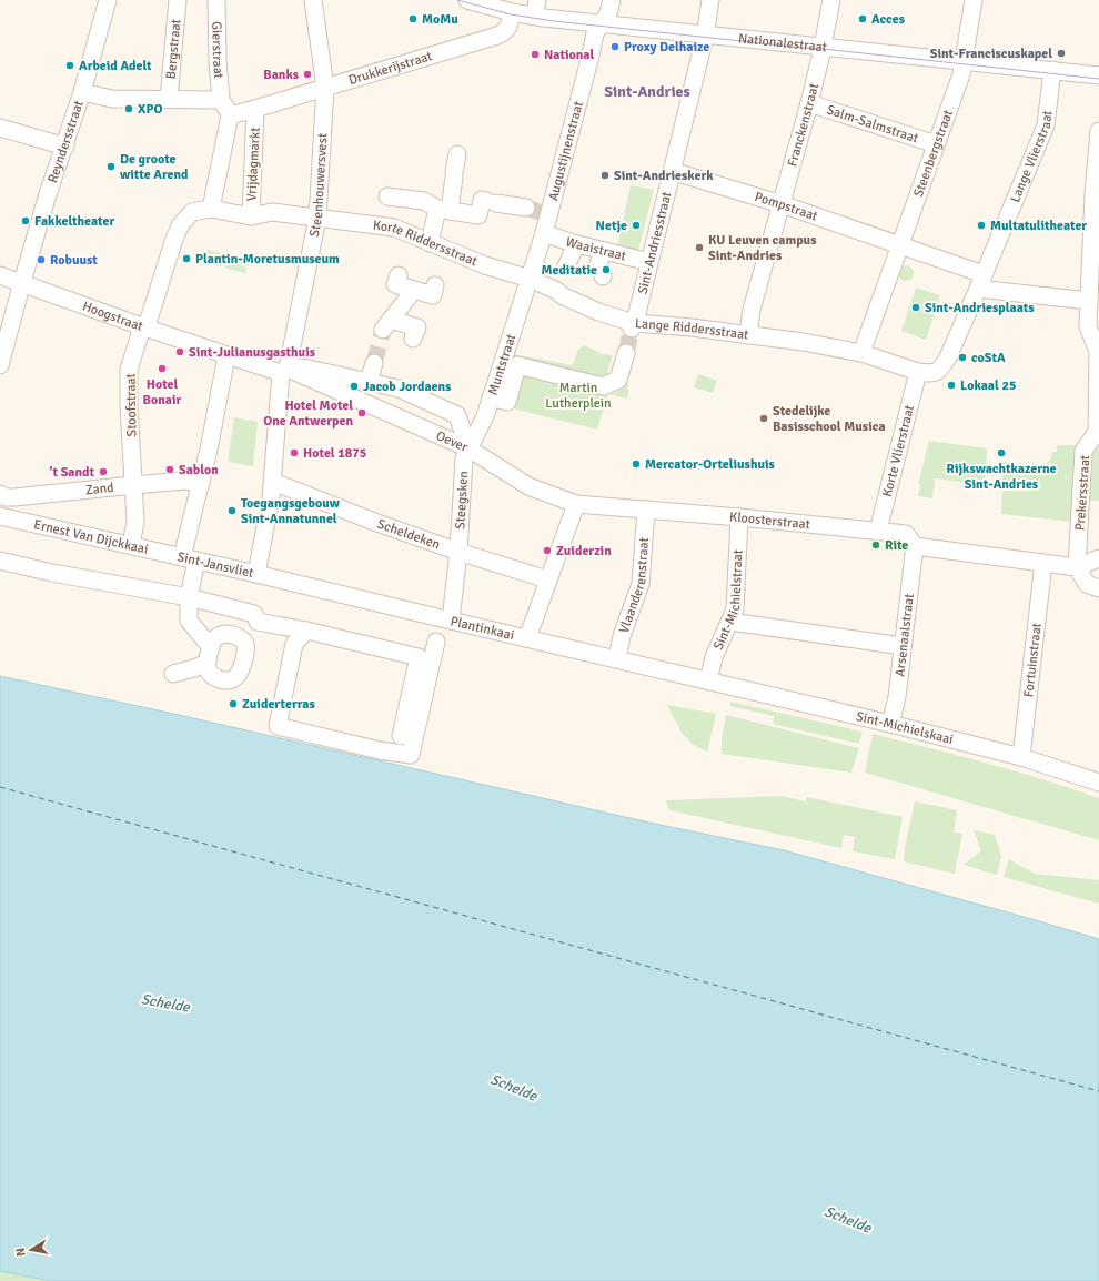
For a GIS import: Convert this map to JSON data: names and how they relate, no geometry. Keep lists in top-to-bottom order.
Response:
{
  "streets": {
    "street": [
      "Nationalestraat",
      "Bergstraat",
      "Gierstraat",
      "Drukkerijstraat",
      "Salm-Salmstraat",
      "Franckenstraat",
      "Reyndersstraat",
      "Augustijnenstraat",
      "Steenbergstraat",
      "Lange Vlierstraat",
      "Vrijdagmarkt",
      "Steenhouwersvest",
      "Pompstraat",
      "Sint-Andriesstraat",
      "Korte Riddersstraat",
      "Waaistraat",
      "Hoogstraat",
      "Lange Riddersstraat",
      "Muntstraat",
      "Stoofstraat",
      "Oever",
      "Korte Vlierstraat",
      "Zand",
      "Prekersstraat",
      "Steegsken",
      "Kloosterstraat",
      "Scheldeken",
      "Ernest Van Dijckkaai",
      "Sint-Jansvliet",
      "Vlaanderenstraat",
      "Sint-Michielstraat",
      "Plantinkaai",
      "Arsenaalstraat",
      "Fortuinstraat",
      "Sint-Michielskaai"
    ]
  },
  "crossings": [
    ["Nationalestraat", "Drukkerijstraat"],
    ["Nationalestraat", "Franckenstraat"],
    ["Nationalestraat", "Augustijnenstraat"],
    ["Nationalestraat", "Steenbergstraat"],
    ["Nationalestraat", "Lange Vlierstraat"],
    ["Nationalestraat", "Sint-Andriesstraat"],
    ["Drukkerijstraat", "Vrijdagmarkt"],
    ["Drukkerijstraat", "Steenhouwersvest"],
    ["Salm-Salmstraat", "Franckenstraat"],
    ["Salm-Salmstraat", "Steenbergstraat"],
    ["Franckenstraat", "Pompstraat"],
    ["Franckenstraat", "Lange Riddersstraat"],
    ["Reyndersstraat", "Hoogstraat"],
    ["Augustijnenstraat", "Korte Riddersstraat"],
    ["Augustijnenstraat", "Waaistraat"],
    ["Augustijnenstraat", "Lange Riddersstraat"],
    ["Augustijnenstraat", "Muntstraat"],
    ["Steenbergstraat", "Pompstraat"],
    ["Vrijdagmarkt", "Korte Riddersstraat"],
    ["Vrijdagmarkt", "Stoofstraat"],
    ["Steenhouwersvest", "Korte Riddersstraat"],
    ["Steenhouwersvest", "Oever"],
    ["Steenhouwersvest", "Sint-Jansvliet"],
    ["Pompstraat", "Sint-Andriesstraat"],
    ["Sint-Andriesstraat", "Waaistraat"],
    ["Sint-Andriesstraat", "Lange Riddersstraat"],
    ["Korte Riddersstraat", "Lange Riddersstraat"],
    ["Korte Riddersstraat", "Muntstraat"],
    ["Hoogstraat", "Stoofstraat"],
    ["Hoogstraat", "Sint-Jansvliet"],
    ["Lange Riddersstraat", "Muntstraat"],
    ["Muntstraat", "Oever"],
    ["Muntstraat", "Steegsken"],
    ["Muntstraat", "Kloosterstraat"],
    ["Stoofstraat", "Zand"],
    ["Stoofstraat", "Ernest Van Dijckkaai"],
    ["Oever", "Steegsken"],
    ["Oever", "Kloosterstraat"],
    ["Oever", "Sint-Jansvliet"],
    ["Korte Vlierstraat", "Kloosterstraat"],
    ["Zand", "Sint-Jansvliet"],
    ["Steegsken", "Kloosterstraat"],
    ["Steegsken", "Scheldeken"],
    ["Steegsken", "Plantinkaai"],
    ["Kloosterstraat", "Vlaanderenstraat"],
    ["Kloosterstraat", "Sint-Michielstraat"],
    ["Kloosterstraat", "Arsenaalstraat"],
    ["Scheldeken", "Sint-Jansvliet"],
    ["Ernest Van Dijckkaai", "Sint-Jansvliet"],
    ["Sint-Jansvliet", "Plantinkaai"],
    ["Vlaanderenstraat", "Plantinkaai"],
    ["Sint-Michielstraat", "Plantinkaai"],
    ["Sint-Michielstraat", "Sint-Michielskaai"],
    ["Plantinkaai", "Sint-Michielskaai"],
    ["Arsenaalstraat", "Sint-Michielskaai"],
    ["Fortuinstraat", "Sint-Michielskaai"]
  ],
  "districts": ["Sint-Andries"],
  "water": ["Schelde"],
  "parks": ["Martin Lutherplein"],
  "places": [
    "MoMu",
    "Acces",
    "Proxy Delhaize",
    "Sint-Franciscuskapel",
    "National",
    "Arbeid Adelt",
    "Banks",
    "XPO",
    "De groote witte Arend",
    "Sint-Andrieskerk",
    "Fakkeltheater",
    "Netje",
    "Multatulitheater",
    "KU Leuven campus Sint-Andries",
    "Plantin-Moretusmuseum",
    "Robuust",
    "Meditatie",
    "Sint-Andriesplaats",
    "Sint-Julianusgasthuis",
    "coStA",
    "Hotel Bonair",
    "Lokaal 25",
    "Jacob Jordaens",
    "Hotel Motel One Antwerpen",
    "Stedelijke Basisschool Musica",
    "Hotel 1875",
    "Rijkswachtkazerne Sint-Andries",
    "Mercator-Orteliushuis",
    "Sablon",
    "’t Sandt",
    "Toegangsgebouw Sint-Annatunnel",
    "Rite",
    "Zuiderzin",
    "Zuiderterras"
  ],
  "north": "left"
}
